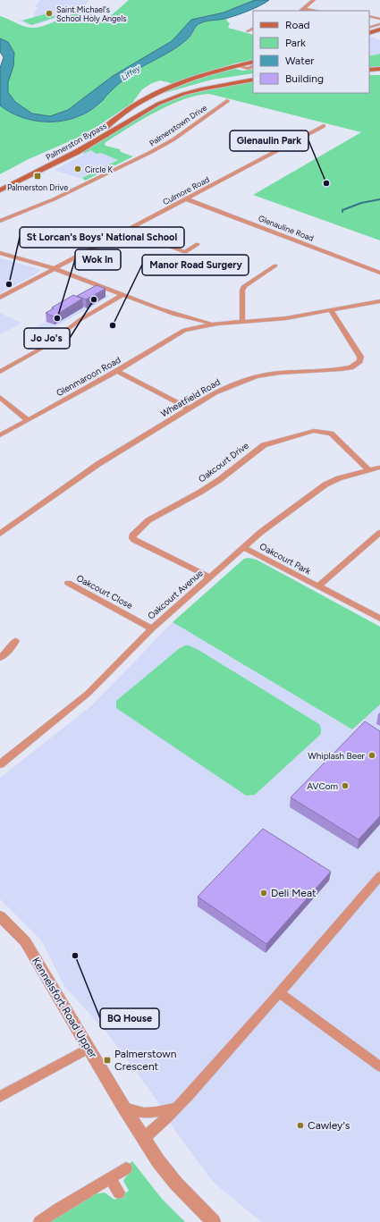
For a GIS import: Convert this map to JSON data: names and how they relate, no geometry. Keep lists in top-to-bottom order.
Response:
{
  "streets": {
    "main road": ["Palmerston Bypass"],
    "street": [
      "Palmerstown Drive",
      "Culmore Road",
      "Glenauline Road",
      "Glenmaroon Road",
      "Wheatfield Road",
      "Oakcourt Drive",
      "Oakcourt Park",
      "Oakcourt Close",
      "Oakcourt Avenue",
      "Kennelsfort Road Upper"
    ]
  },
  "crossings": [
    ["Culmore Road", "Glenauline Road"],
    ["Glenmaroon Road", "Wheatfield Road"],
    ["Oakcourt Drive", "Oakcourt Avenue"],
    ["Oakcourt Park", "Oakcourt Avenue"],
    ["Oakcourt Close", "Oakcourt Avenue"]
  ],
  "water": ["Liffey"],
  "places": {
    "other": [
      "Saint Michael's School Holy Angels",
      "Circle K",
      "Glenaulin Park",
      "St Lorcan's Boys' National School",
      "Jo Jo's",
      "Wok In",
      "Manor Road Surgery",
      "Whiplash Beer",
      "AVCom",
      "Deli Meat",
      "BQ House",
      "Cawley's"
    ],
    "transit": ["Palmerston Drive", "Palmerstown Crescent"]
  },
  "legend": [
    "Road",
    "Park",
    "Water",
    "Building"
  ]
}
